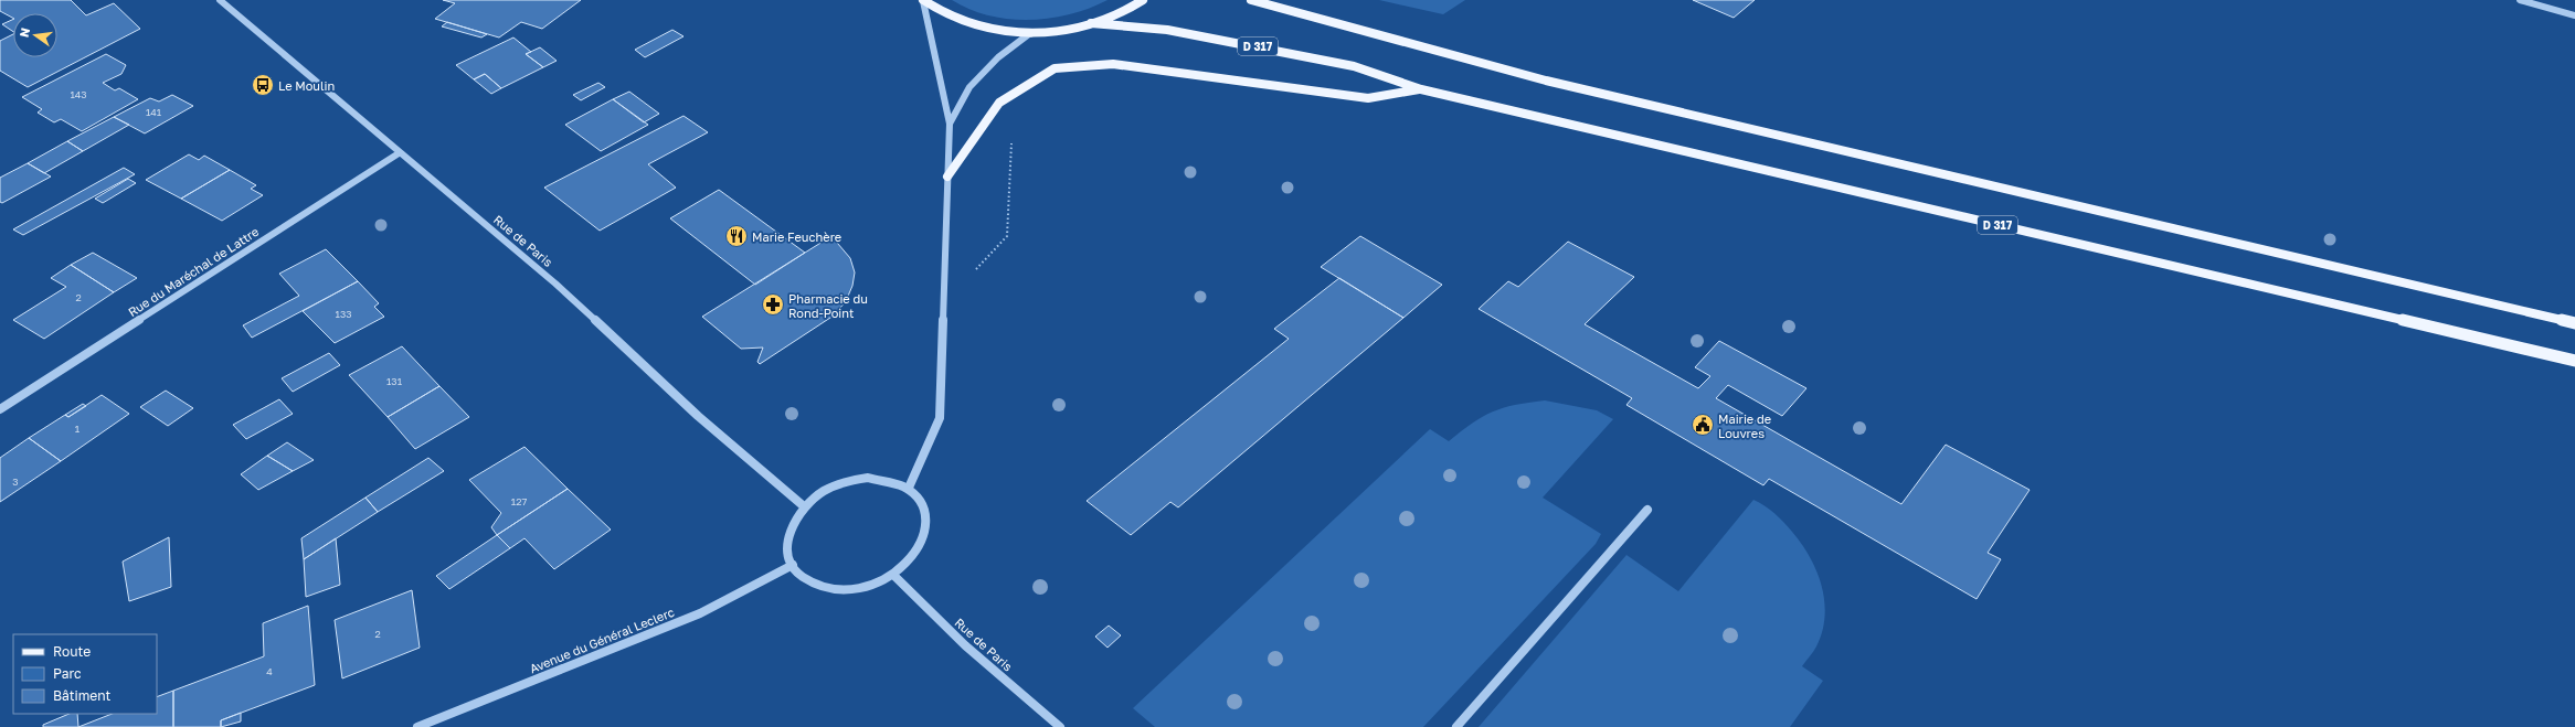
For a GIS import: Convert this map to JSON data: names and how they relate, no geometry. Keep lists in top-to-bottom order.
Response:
{
  "streets": {
    "main road": ["D 317"],
    "street": ["Rue de Paris", "Rue du Maréchal de Lattre", "Avenue du Général Leclerc"]
  },
  "crossings": [
    ["Rue de Paris", "Rue du Maréchal de Lattre"],
    ["Rue de Paris", "Avenue du Général Leclerc"]
  ],
  "places": {
    "bus stop": ["Le Moulin"],
    "restaurant": ["Marie Feuchère"],
    "pharmacy": ["Pharmacie du Rond-Point"],
    "public building": ["Mairie de Louvres"]
  },
  "house_numbers": [
    "143",
    "141",
    "2",
    "133",
    "131",
    "1",
    "3",
    "127",
    "2",
    "4"
  ],
  "legend": ["Route", "Parc", "Bâtiment"],
  "north": "left"
}
